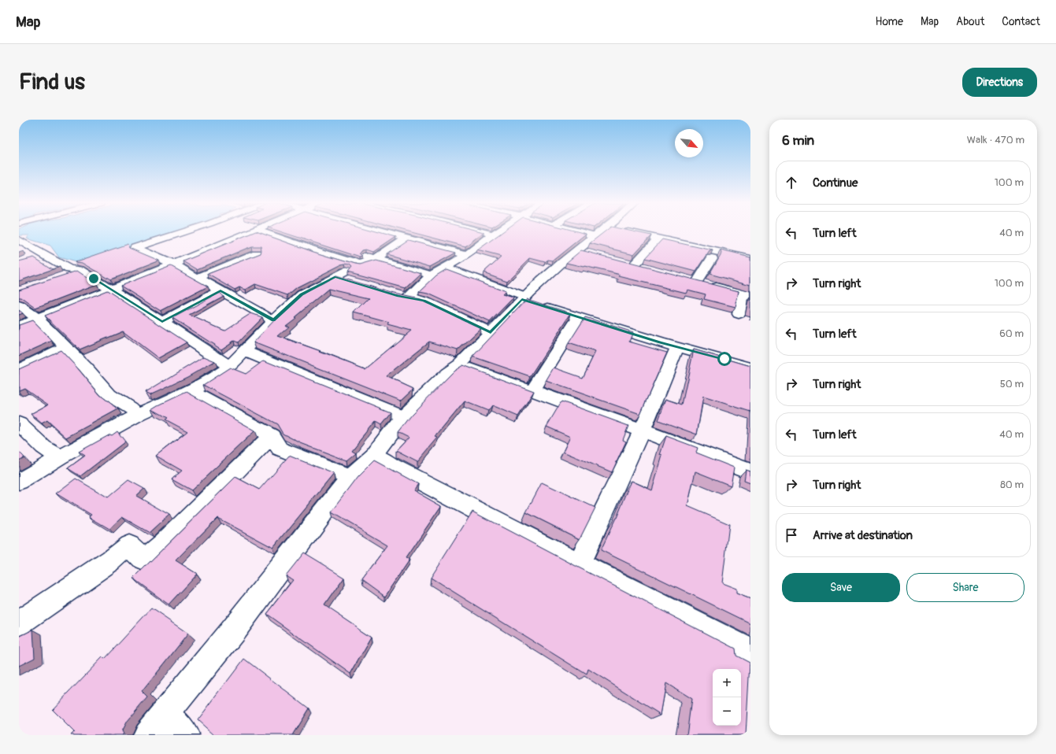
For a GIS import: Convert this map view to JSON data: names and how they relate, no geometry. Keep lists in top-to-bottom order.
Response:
{
  "north": "bottom right",
  "page": {
    "header": "Map",
    "nav": [
      "Home",
      "Map",
      "About",
      "Contact"
    ],
    "buttons": [
      "Directions",
      ["Save", "Share"]
    ],
    "title": "Find us",
    "heading": ["6 min", "Walk · 470 m"],
    "list": [
      ["Continue", "100 m"],
      ["Turn left", "40 m"],
      ["Turn right", "100 m"],
      ["Turn left", "60 m"],
      ["Turn right", "50 m"],
      ["Turn left", "40 m"],
      ["Turn right", "80 m"],
      "Arrive at destination"
    ],
    "map_buttons": ["+", "−"]
  }
}
